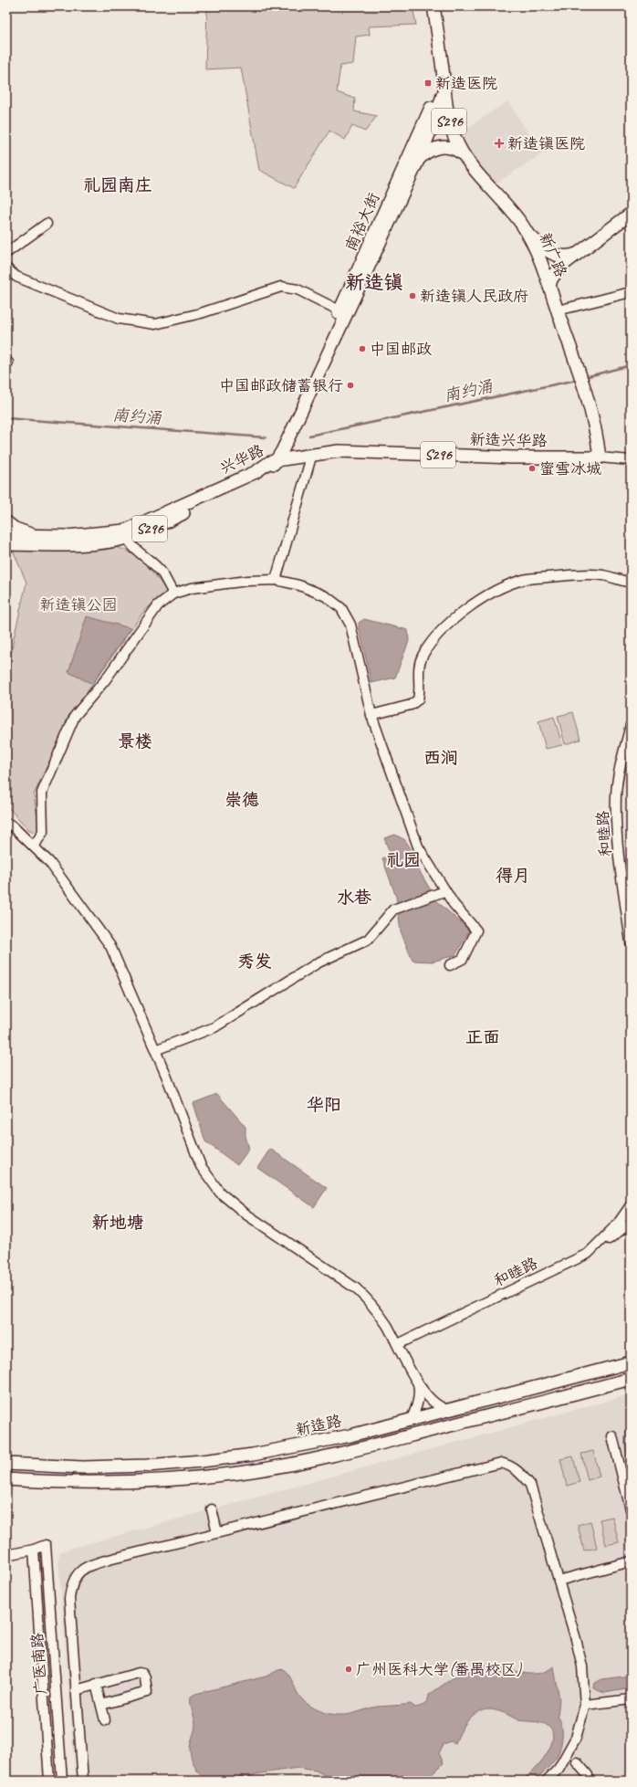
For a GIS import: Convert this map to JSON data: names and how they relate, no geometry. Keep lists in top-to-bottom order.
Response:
{
  "streets": {
    "main road": [
      "S296",
      "南裕大街",
      "新广路",
      "新造兴华路",
      "兴华路",
      "新造路"
    ],
    "street": ["和睦路", "广医南路"]
  },
  "crossings": [
    ["S296", "南裕大街"],
    ["S296", "新广路"],
    ["南裕大街", "新广路"],
    ["南裕大街", "新造兴华路"],
    ["南裕大街", "兴华路"],
    ["新广路", "新造兴华路"],
    ["新造兴华路", "兴华路"]
  ],
  "districts": [
    "礼园南庄",
    "新造镇",
    "景楼",
    "西涧",
    "崇德",
    "礼园",
    "得月",
    "水巷",
    "秀发",
    "正面",
    "华阳",
    "新地塘"
  ],
  "water": ["南约涌"],
  "parks": ["新造镇公园"],
  "places": {
    "transit": ["新造医院"],
    "health": ["新造镇医院"],
    "other": [
      "新造镇人民政府",
      "中国邮政",
      "中国邮政储蓄银行",
      "蜜雪冰城",
      "广州医科大学(番禺校区)"
    ]
  }
}
